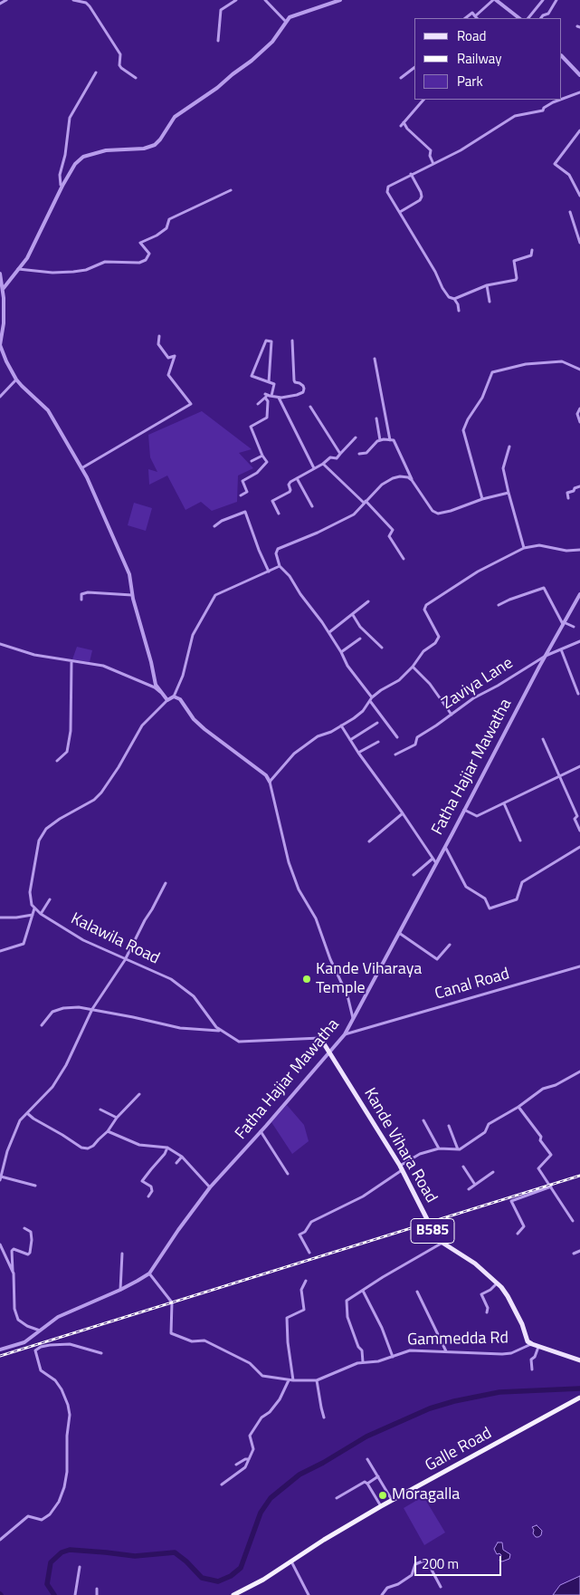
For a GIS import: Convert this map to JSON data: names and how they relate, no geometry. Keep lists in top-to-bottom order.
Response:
{
  "streets": {
    "highway": ["Galle Road"],
    "main road": ["Kande Vihara Road", "B585"],
    "street": [
      "Zaviya Lane",
      "Fatha Hajiar Mawatha",
      "Kalawila Road",
      "Canal Road",
      "Gammedda Rd"
    ]
  },
  "crossings": [
    ["Zaviya Lane", "Fatha Hajiar Mawatha"],
    ["Fatha Hajiar Mawatha", "Canal Road"],
    ["Fatha Hajiar Mawatha", "Kande Vihara Road"],
    ["Fatha Hajiar Mawatha", "Gammedda Rd"],
    ["Kalawila Road", "Kande Vihara Road"],
    ["Kande Vihara Road", "Gammedda Rd"]
  ],
  "places": ["Kande Viharaya Temple", "Moragalla"],
  "legend": ["Road", "Railway", "Park"],
  "scale_bar": "200 m"
}
